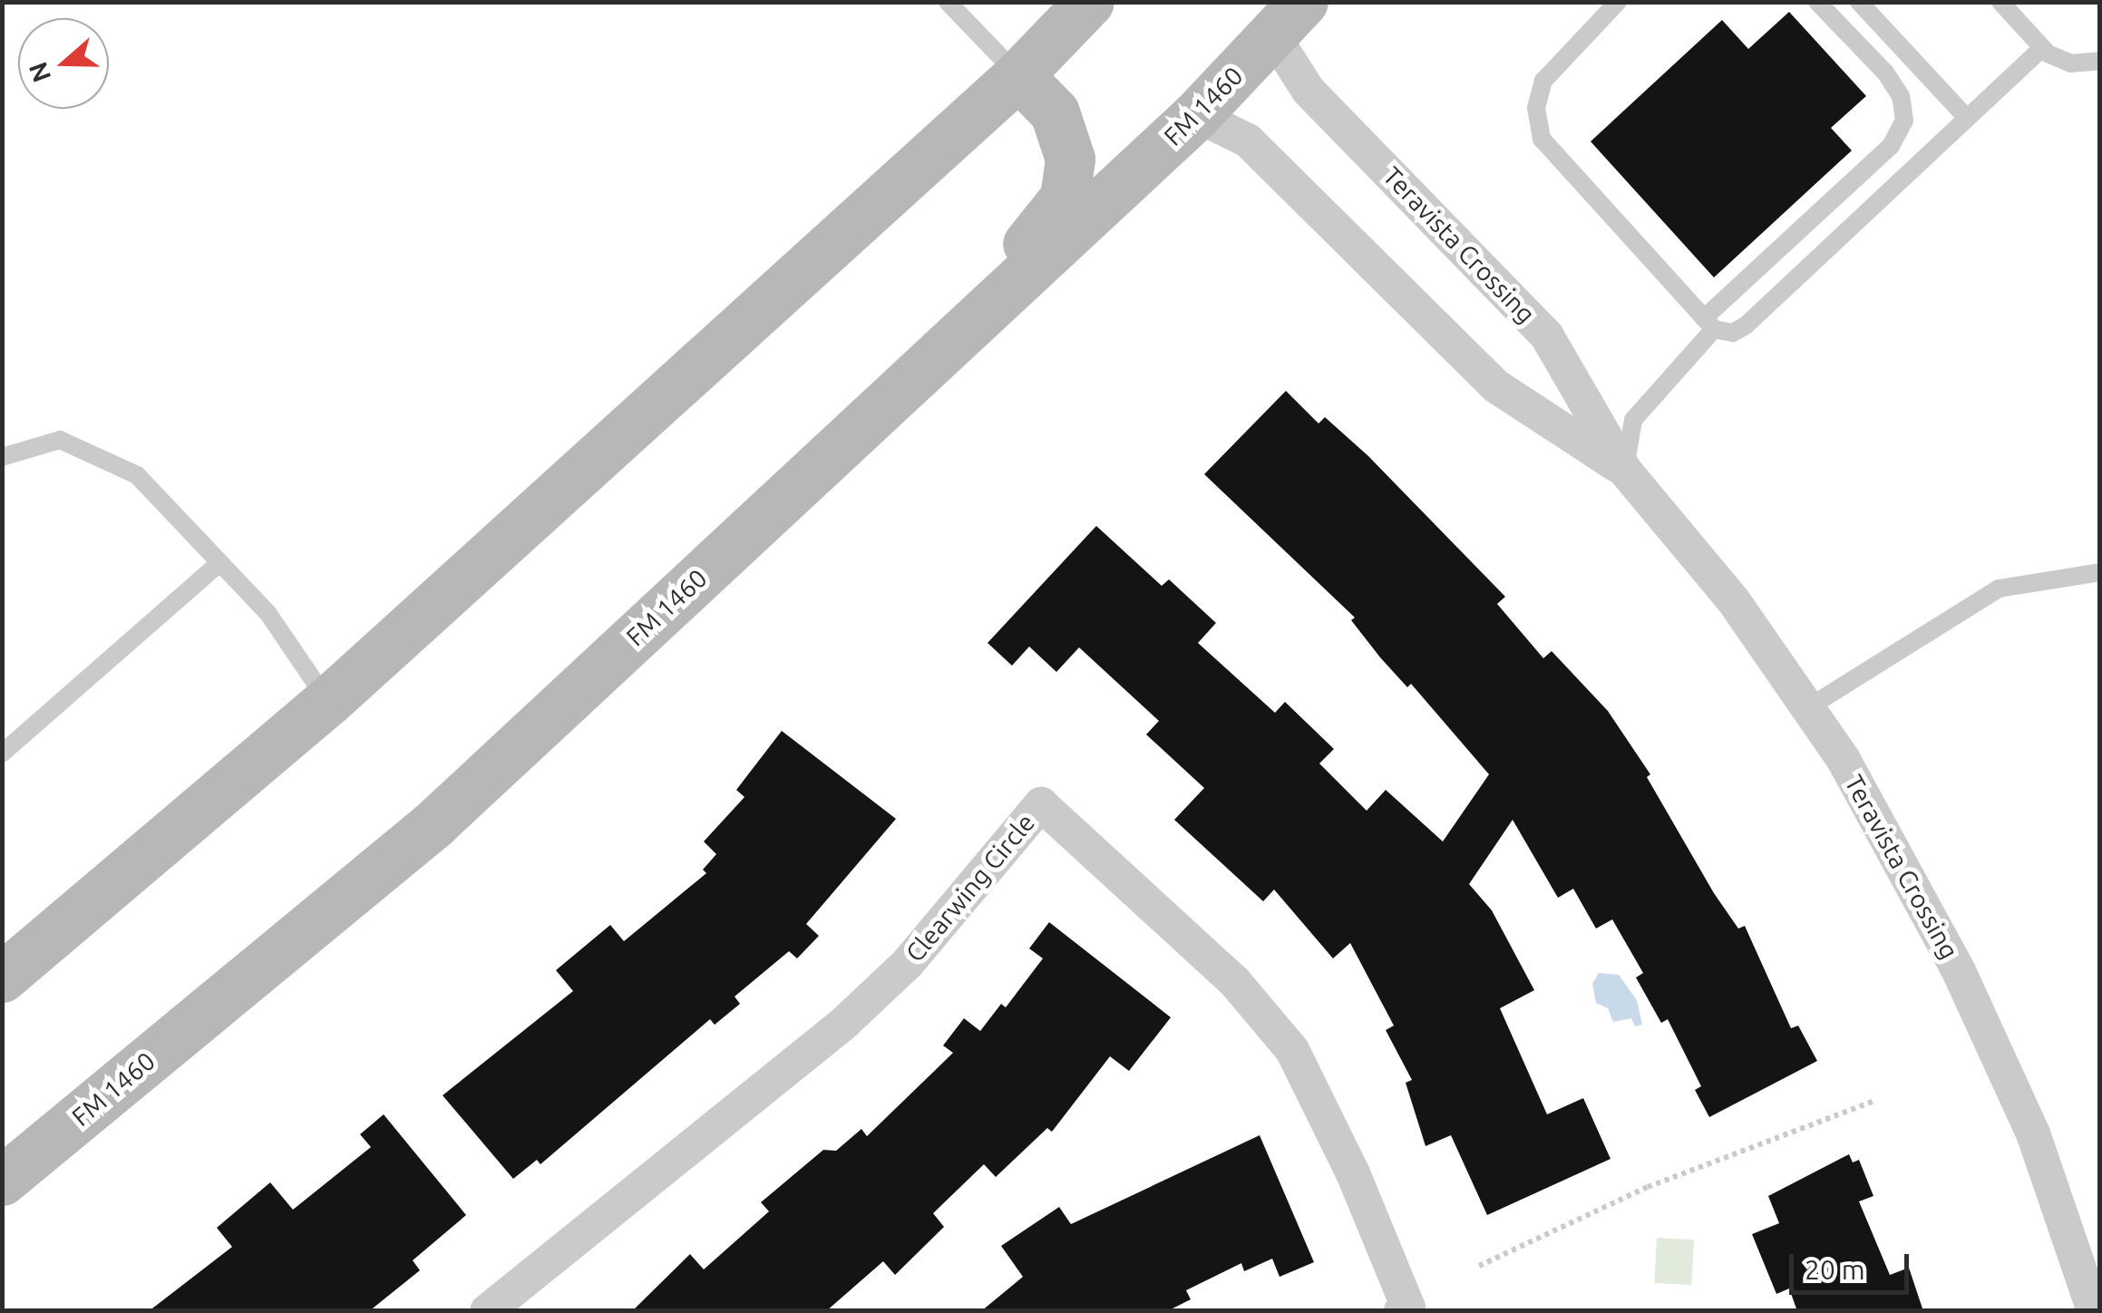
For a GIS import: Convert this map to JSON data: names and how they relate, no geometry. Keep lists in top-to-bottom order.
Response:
{
  "streets": {
    "main road": ["FM 1460"],
    "street": ["Teravista Crossing", "Clearwing Circle"]
  },
  "crossings": [
    ["FM 1460", "Teravista Crossing"]
  ],
  "scale_bar": "20 m",
  "north": "left"
}
